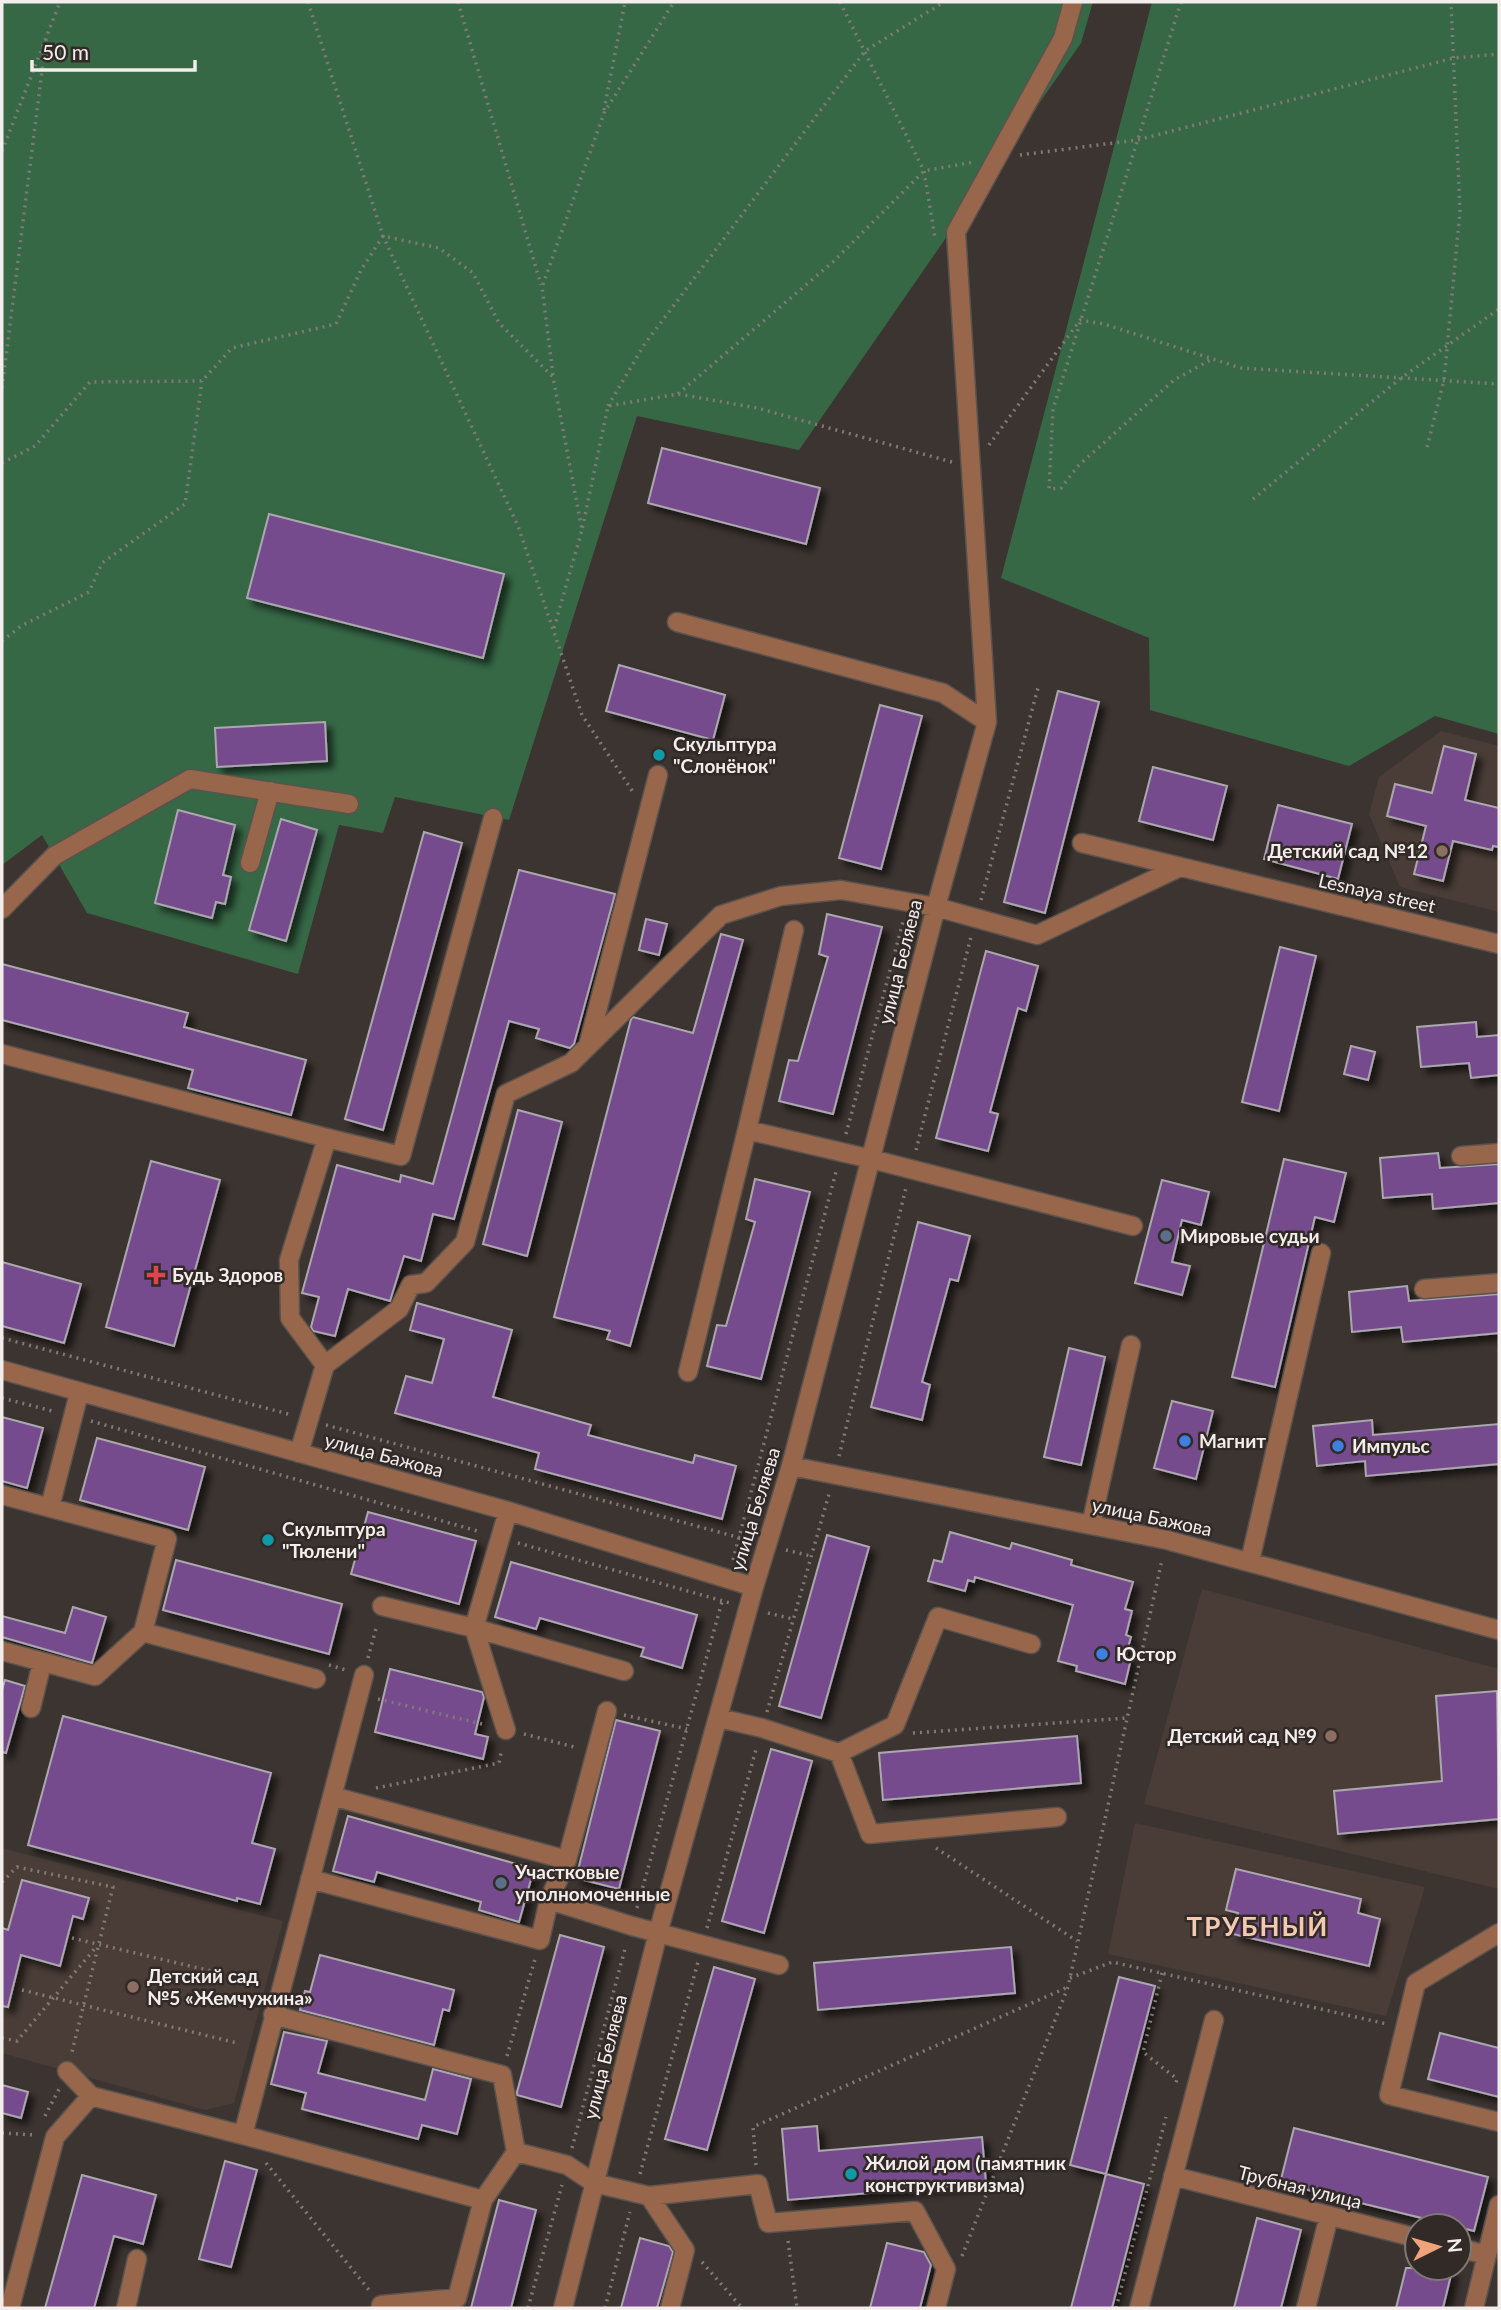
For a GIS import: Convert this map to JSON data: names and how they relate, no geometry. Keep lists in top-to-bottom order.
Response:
{
  "streets": {
    "street": [
      "Lesnaya street",
      "улица Беляева",
      "улица Бажова",
      "Трубная улица"
    ]
  },
  "crossings": [
    ["улица Беляева", "улица Бажова"]
  ],
  "districts": ["ТРУБНЫЙ"],
  "places": {
    "other": [
      "Скульптура \"Слонёнок\"",
      "Детский сад №12",
      "Мировые судьи",
      "Магнит",
      "Импульс",
      "Скульптура \"Тюлени\"",
      "Юстор",
      "Детский сад №9",
      "Участковые уполномоченные",
      "Детский сад №5 «Жемчужина»",
      "Жилой дом (памятник конструктивизма)"
    ],
    "health": ["Будь Здоров"]
  },
  "scale_bar": "50 m",
  "north": "right"
}
